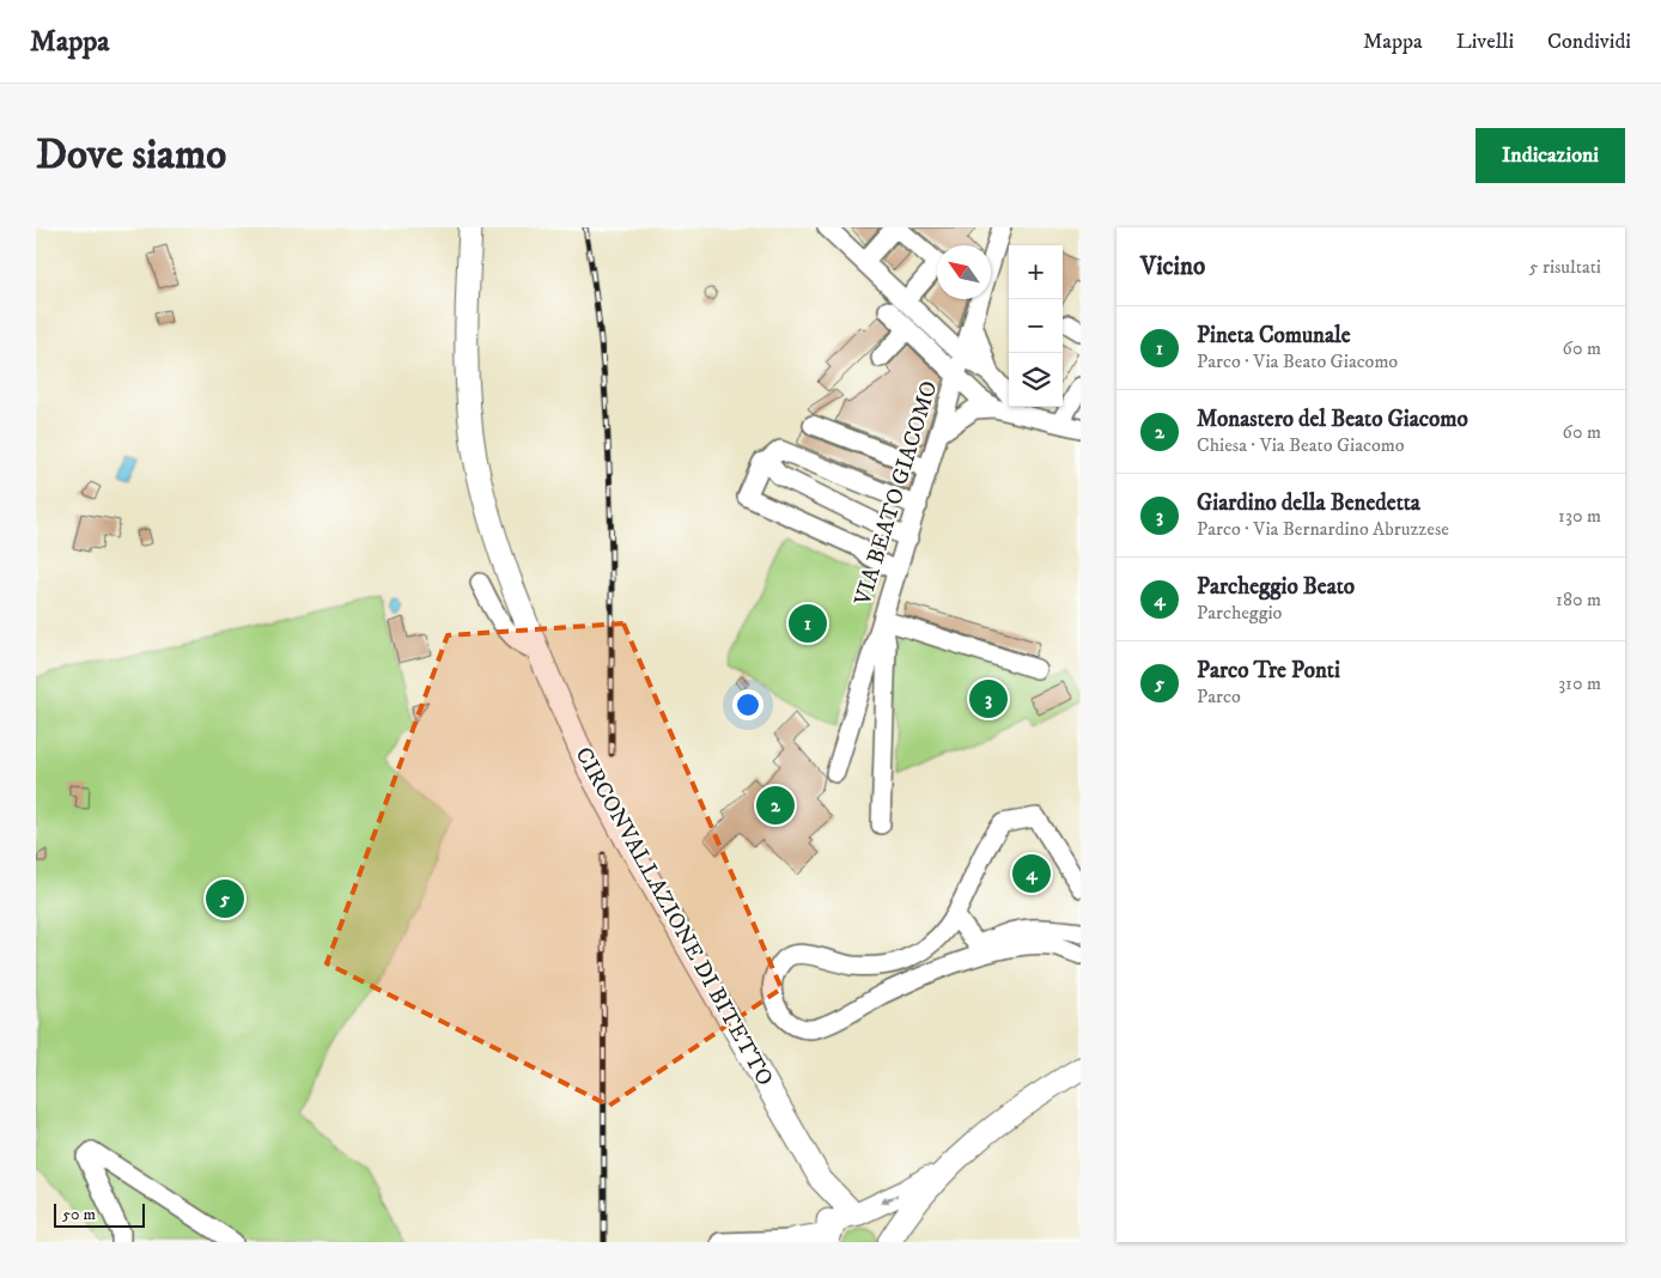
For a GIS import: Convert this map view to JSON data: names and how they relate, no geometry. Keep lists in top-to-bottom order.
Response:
{
  "streets": {
    "main road": ["CIRCONVALLAZIONE DI BITETTO"],
    "street": ["VIA BEATO GIACOMO"]
  },
  "scale_bar": "50 m",
  "north": "top left",
  "page": {
    "header": "Mappa",
    "nav": ["Mappa", "Livelli", "Condividi"],
    "buttons": "Indicazioni",
    "title": "Dove siamo",
    "heading": ["Vicino", "5 risultati"],
    "map_buttons": ["+", "−"],
    "list": [
      {
        "mark": "1",
        "name": "Pineta Comunale",
        "note": "Parco · Via Beato Giacomo",
        "value": "60 m"
      },
      {
        "mark": "2",
        "name": "Monastero del Beato Giacomo",
        "note": "Chiesa · Via Beato Giacomo",
        "value": "60 m"
      },
      {
        "mark": "3",
        "name": "Giardino della Benedetta",
        "note": "Parco · Via Bernardino Abruzzese",
        "value": "130 m"
      },
      {
        "mark": "4",
        "name": "Parcheggio Beato",
        "note": "Parcheggio",
        "value": "180 m"
      },
      {
        "mark": "5",
        "name": "Parco Tre Ponti",
        "note": "Parco",
        "value": "310 m"
      }
    ],
    "pins": [
      "1",
      "3",
      "2",
      "4",
      "5"
    ],
    "scale": "50 m"
  }
}
